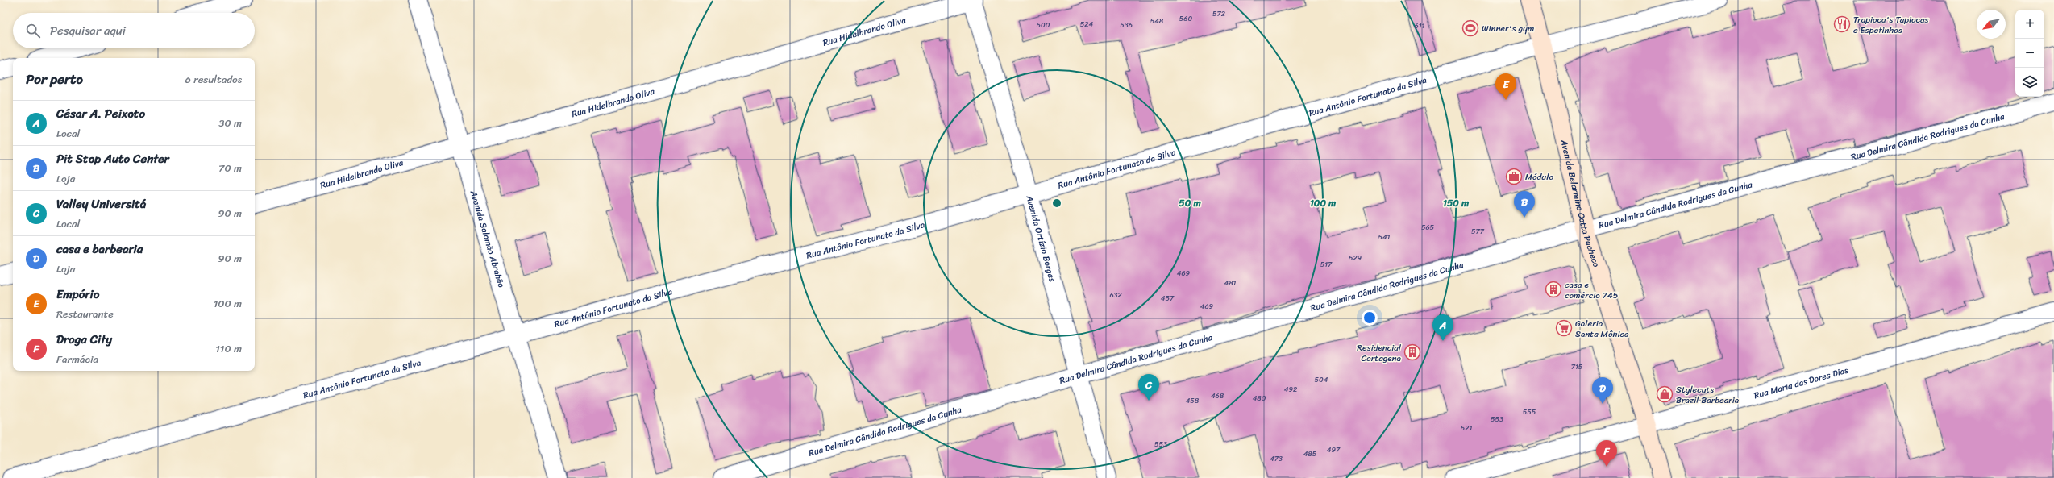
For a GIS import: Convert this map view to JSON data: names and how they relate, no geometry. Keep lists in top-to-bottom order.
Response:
{
  "streets": {
    "street": [
      "Rua Hidelbrando Oliva",
      "Rua Antônio Fortunato da Silva",
      "Rua Delmira Cândida Rodrigues da Cunha",
      "Avenida Belarmino Cotta Pacheco",
      "Avenida Ortízio Borges",
      "Avenida Salomão Abrahão",
      "Rua Maria das Dores Dias"
    ]
  },
  "crossings": [
    ["Rua Hidelbrando Oliva", "Avenida Ortízio Borges"],
    ["Rua Hidelbrando Oliva", "Avenida Salomão Abrahão"],
    ["Rua Antônio Fortunato da Silva", "Avenida Belarmino Cotta Pacheco"],
    ["Rua Antônio Fortunato da Silva", "Avenida Ortízio Borges"],
    ["Rua Antônio Fortunato da Silva", "Avenida Salomão Abrahão"],
    ["Rua Delmira Cândida Rodrigues da Cunha", "Avenida Belarmino Cotta Pacheco"],
    ["Rua Delmira Cândida Rodrigues da Cunha", "Avenida Ortízio Borges"],
    ["Avenida Belarmino Cotta Pacheco", "Rua Maria das Dores Dias"]
  ],
  "places": {
    "restaurant": ["Trapioca's Tapiocas e Espetinhos"],
    "sports": ["Winner's gym"],
    "office": ["Módulo"],
    "building": ["casa e comércio 745", "Residencial Cartagena"],
    "supermarket": ["Galeria Santa Mônica"],
    "shop": ["Stylecuts Brazil Barbearia"]
  },
  "house_numbers": [
    "572",
    "560",
    "548",
    "524",
    "500",
    "536",
    "611",
    "565",
    "577",
    "541",
    "529",
    "517",
    "469",
    "481",
    "632",
    "457",
    "469",
    "715",
    "504",
    "492",
    "468",
    "480",
    "458",
    "555",
    "553",
    "521",
    "553",
    "497",
    "485",
    "473"
  ],
  "north": "bottom left",
  "page": {
    "map_buttons": ["+", "−"],
    "search": "Pesquisar aqui",
    "heading": ["Por perto", "6 resultados"],
    "pins": [
      "E",
      "B",
      "A",
      "C",
      "D",
      "F"
    ],
    "list": [
      {
        "mark": "A",
        "name": "César A. Peixoto",
        "note": "Local",
        "value": "30 m"
      },
      {
        "mark": "B",
        "name": "Pit Stop Auto Center",
        "note": "Loja",
        "value": "70 m"
      },
      {
        "mark": "C",
        "name": "Valley Universitá",
        "note": "Local",
        "value": "90 m"
      },
      {
        "mark": "D",
        "name": "casa e barbearia",
        "note": "Loja",
        "value": "90 m"
      },
      {
        "mark": "E",
        "name": "Empório",
        "note": "Restaurante",
        "value": "100 m"
      },
      {
        "mark": "F",
        "name": "Droga City",
        "note": "Farmácia",
        "value": "110 m"
      }
    ]
  },
  "rings": ["50 m", "100 m", "150 m"]
}
